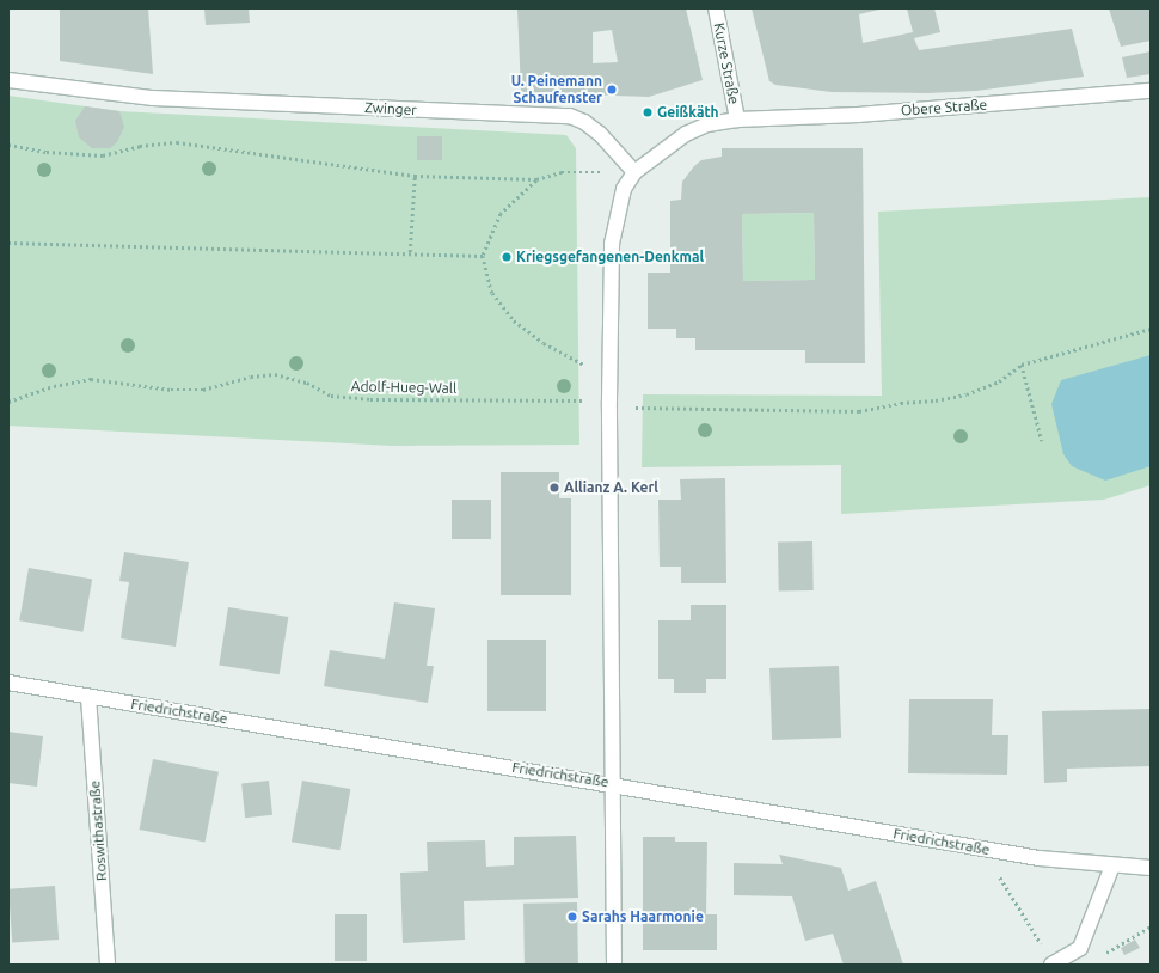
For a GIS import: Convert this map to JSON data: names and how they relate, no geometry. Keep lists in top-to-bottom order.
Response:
{
  "streets": {
    "street": [
      "Kurze Straße",
      "Obere Straße",
      "Zwinger",
      "Friedrichstraße",
      "Roswithastraße"
    ],
    "path": ["Adolf-Hueg-Wall"]
  },
  "crossings": [
    ["Kurze Straße", "Obere Straße"],
    ["Friedrichstraße", "Roswithastraße"]
  ],
  "places": [
    "U. Peinemann Schaufenster",
    "Geißkäth",
    "Kriegsgefangenen-Denkmal",
    "Allianz A. Kerl",
    "Sarahs Haarmonie"
  ]
}
